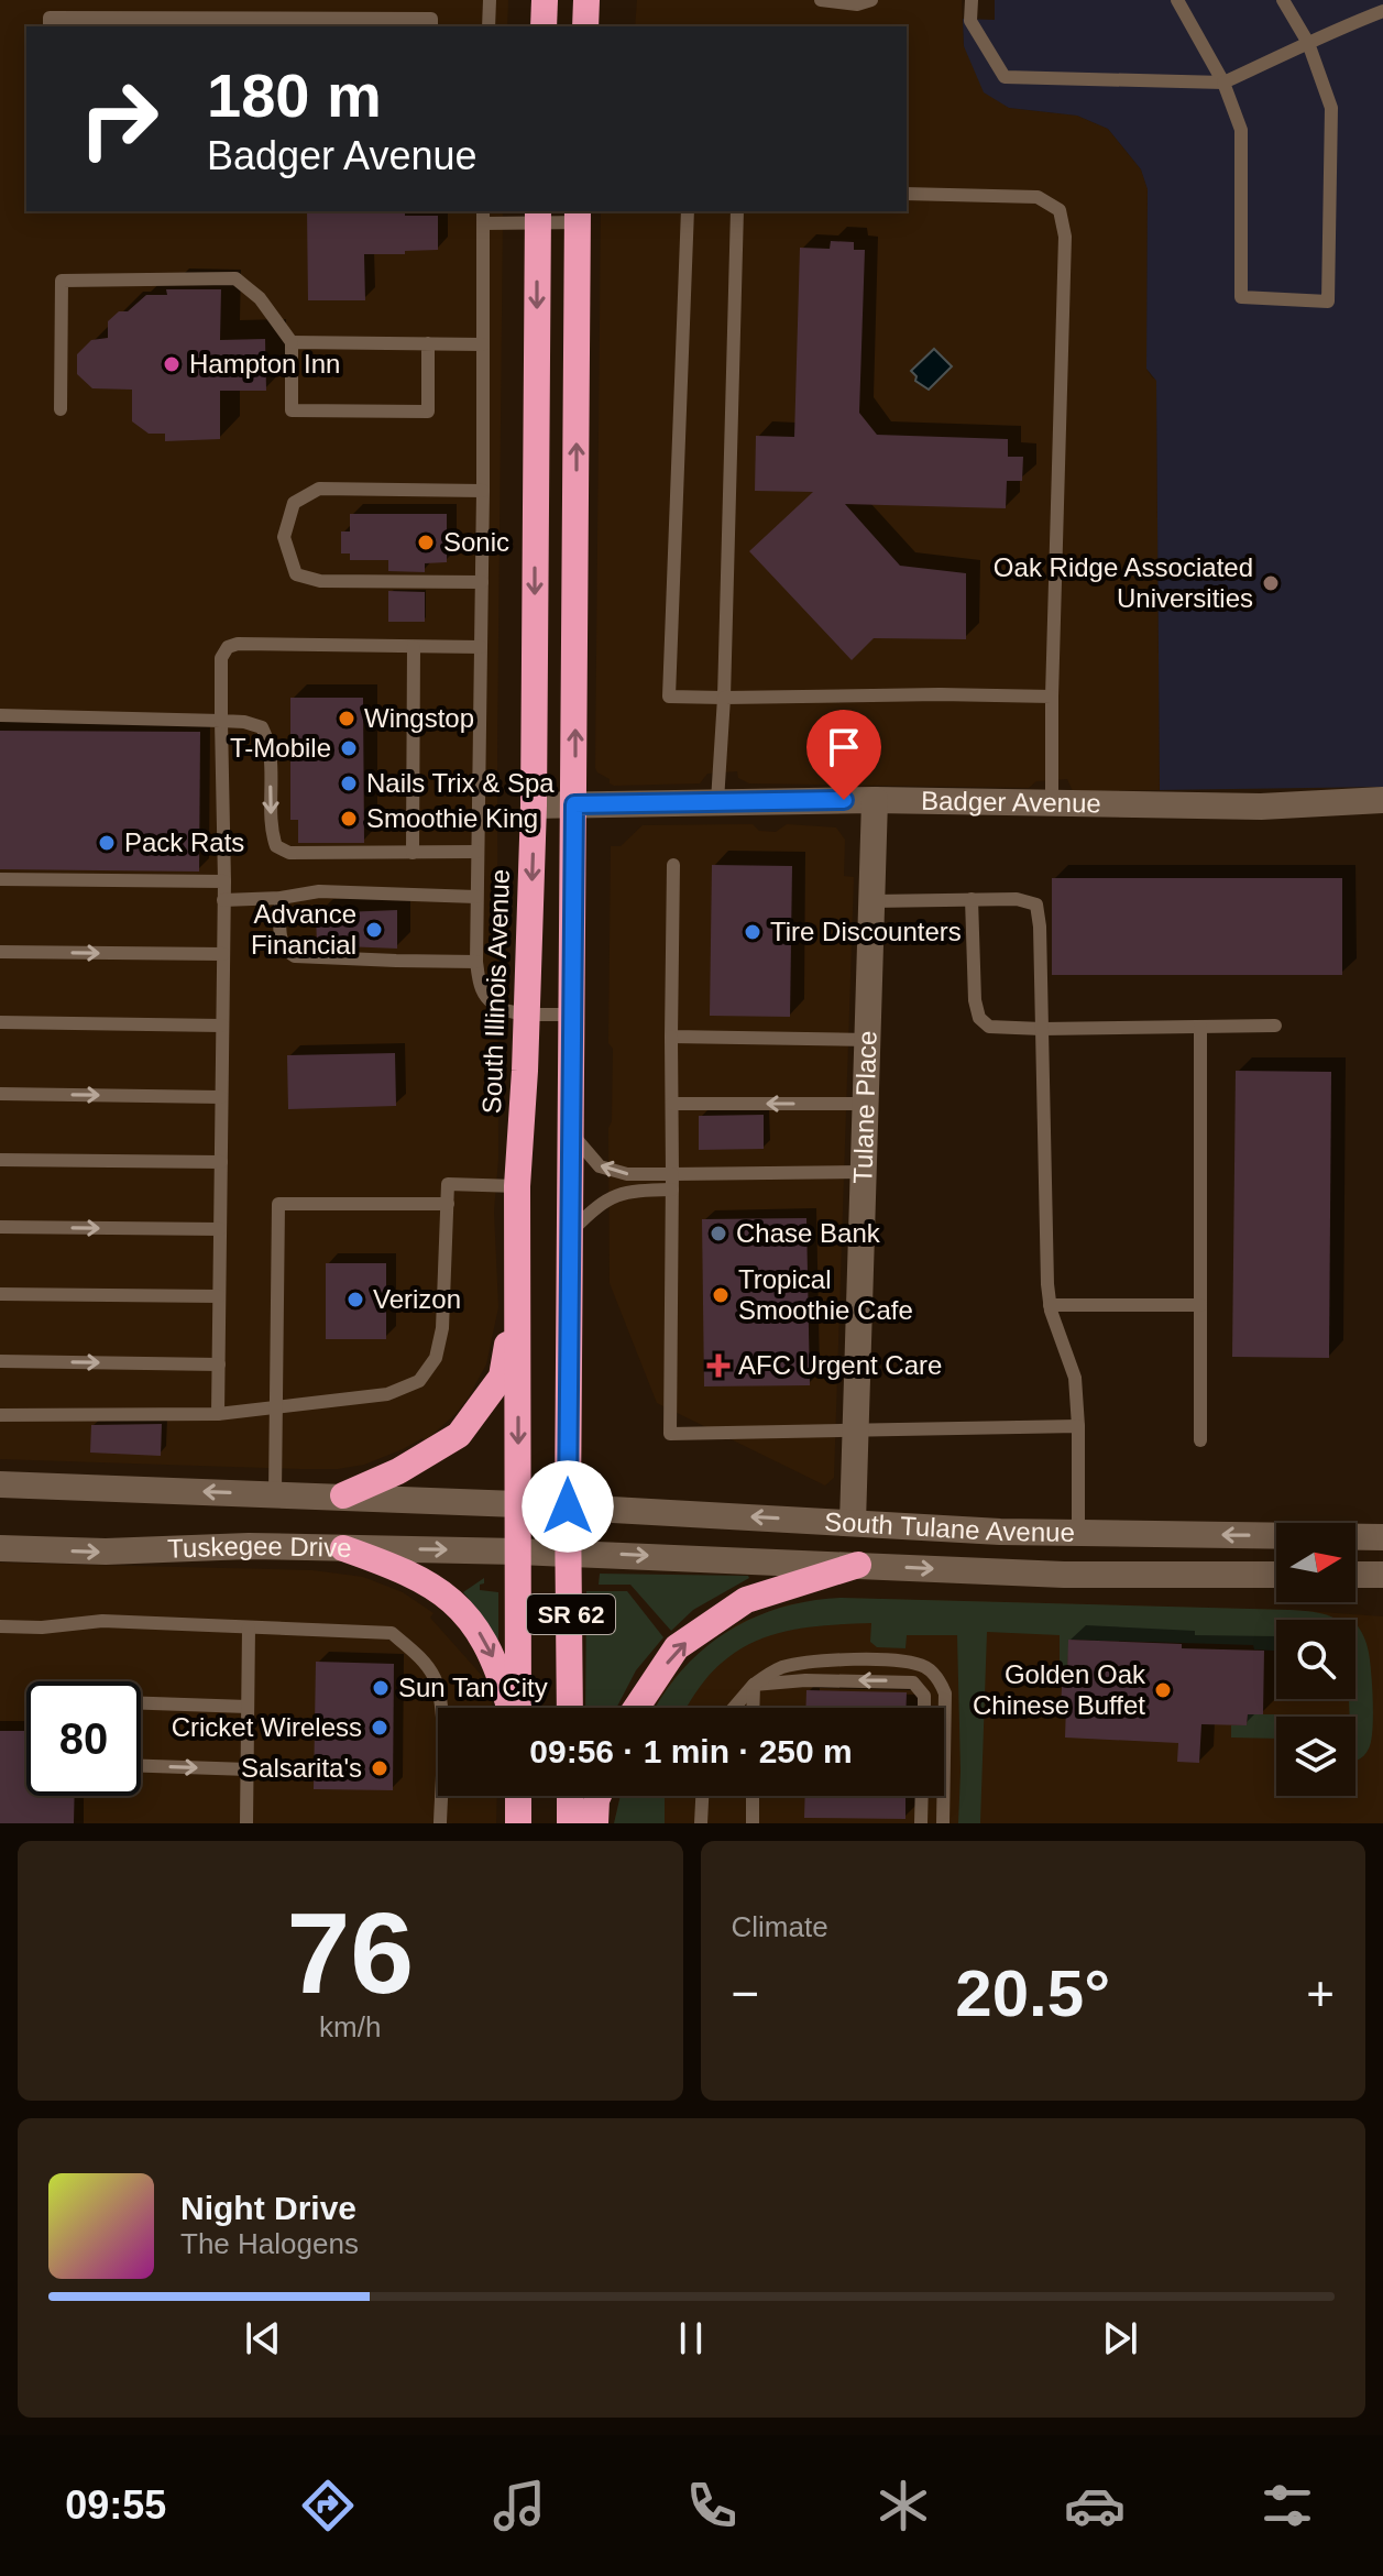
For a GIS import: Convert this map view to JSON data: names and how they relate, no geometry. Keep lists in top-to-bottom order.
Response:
{
  "streets": {
    "highway": ["South Illinois Avenue", "SR 62"],
    "street": [
      "Badger Avenue",
      "Tulane Place",
      "South Tulane Avenue",
      "Tuskegee Drive"
    ]
  },
  "crossings": [
    ["Badger Avenue", "South Illinois Avenue"],
    ["Badger Avenue", "Tulane Place"],
    ["South Illinois Avenue", "South Tulane Avenue"],
    ["South Illinois Avenue", "Tuskegee Drive"],
    ["Tulane Place", "South Tulane Avenue"],
    ["South Tulane Avenue", "Tuskegee Drive"],
    ["South Tulane Avenue", "SR 62"]
  ],
  "places": {
    "other": [
      "Hampton Inn",
      "Sonic",
      "Oak Ridge Associated Universities",
      "Wingstop",
      "T-Mobile",
      "Nails Trix & Spa",
      "Smoothie King",
      "Pack Rats",
      "Advance Financial",
      "Tire Discounters",
      "Chase Bank",
      "Tropical Smoothie Cafe",
      "Verizon",
      "Sun Tan City",
      "Golden Oak Chinese Buffet",
      "Cricket Wireless",
      "Salsarita's"
    ],
    "health": ["AFC Urgent Care"]
  },
  "north": "right",
  "page": {
    "turn": ["180 m", "Badger Avenue"],
    "limit": "80",
    "trip": "09:56 · 1 min · 250 m",
    "tile": [
      ["76", "km/h"],
      "Climate"
    ],
    "heat": ["−", "20.5°", "+"],
    "song": ["Night Drive", "The Halogens"],
    "tabs": "09:55"
  }
}
